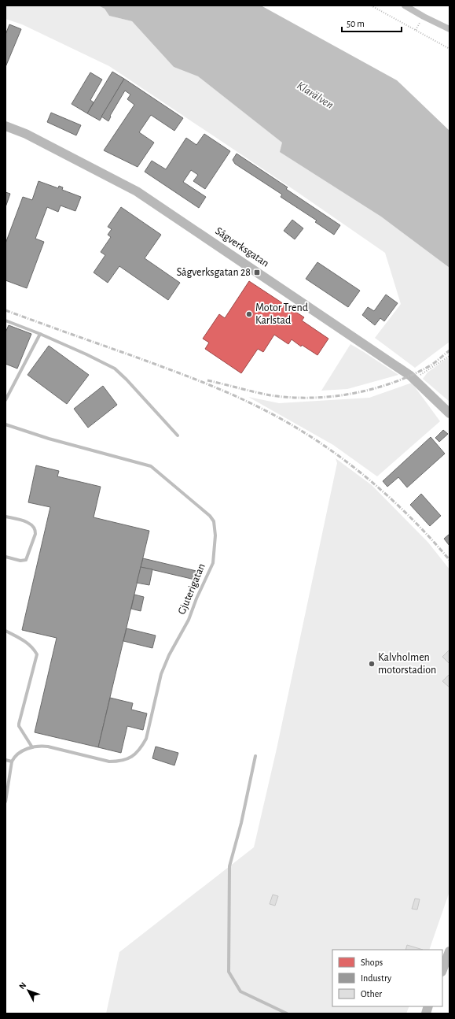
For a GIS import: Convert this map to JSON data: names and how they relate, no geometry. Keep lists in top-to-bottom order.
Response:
{
  "streets": {
    "street": ["Sågverksgatan"],
    "lane": ["Gjuterigatan"]
  },
  "water": ["Klarälven"],
  "places": {
    "transit": ["Sågverksgatan 28"],
    "other": ["Motor Trend Karlstad", "Kalvholmen motorstadion"]
  },
  "legend": ["Shops", "Industry", "Other"],
  "scale_bar": "50 m",
  "north": "top left"
}
